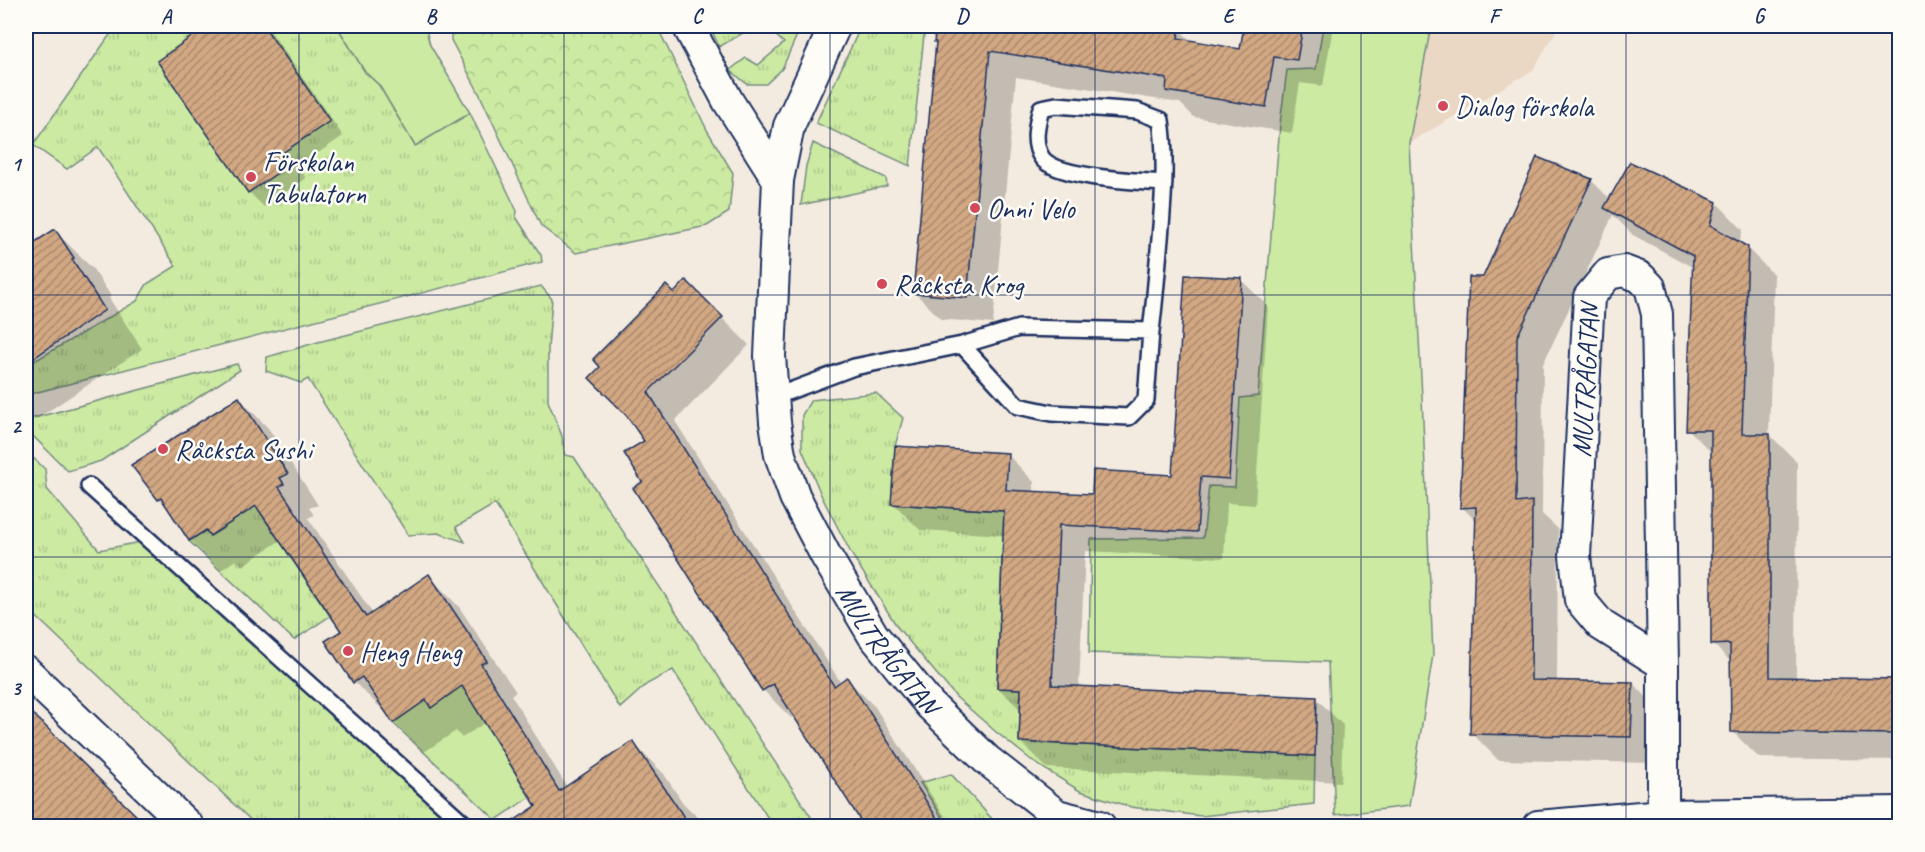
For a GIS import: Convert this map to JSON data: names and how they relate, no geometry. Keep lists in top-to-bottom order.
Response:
{
  "streets": {
    "street": ["MULTRÅGATAN"]
  },
  "places": [
    "Dialog förskola",
    "Förskolan Tabulatorn",
    "Onni Velo",
    "Råcksta Krog",
    "Råcksta Sushi",
    "Heng Heng"
  ],
  "grid": {
    "columns": [
      "A",
      "B",
      "C",
      "D",
      "E",
      "F",
      "G"
    ],
    "rows": ["1", "2", "3"]
  }
}
